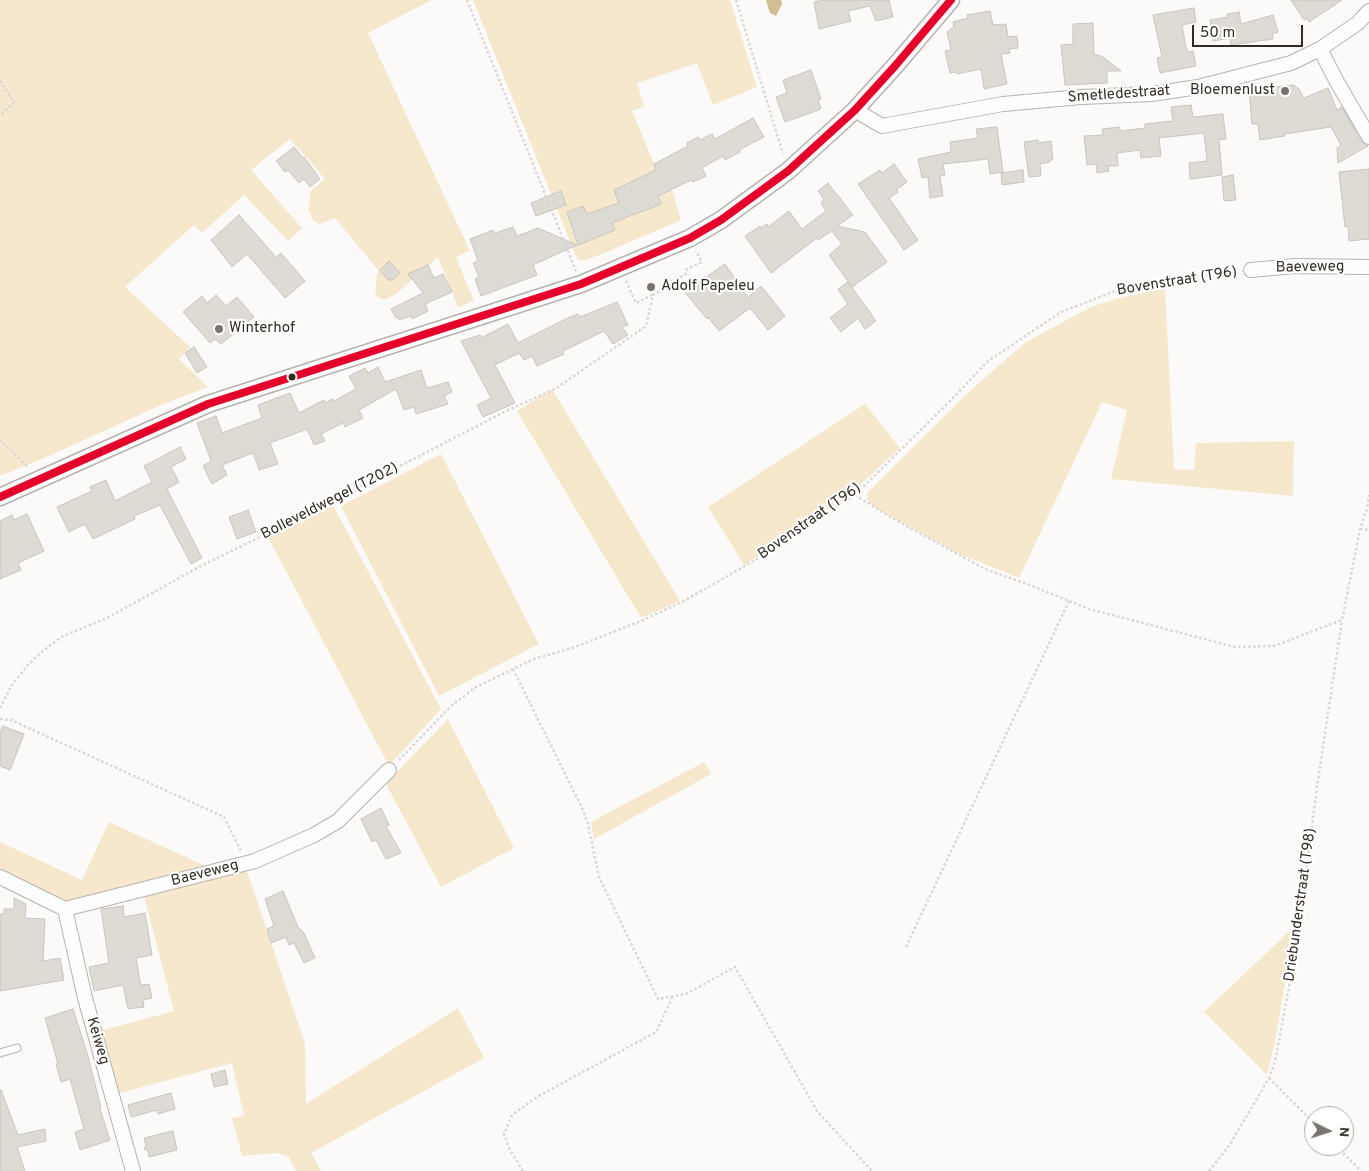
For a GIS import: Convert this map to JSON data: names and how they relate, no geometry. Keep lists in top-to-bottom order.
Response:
{
  "streets": {
    "street": ["Smetledestraat", "Baeveweg", "Keiweg"],
    "path": ["Bovenstraat (T96)", "Bolleveldwegel (T202)", "Driebunderstraat (T98)"]
  },
  "crossings": [
    ["Baeveweg", "Bovenstraat (T96)"],
    ["Baeveweg", "Keiweg"]
  ],
  "places": ["Bloemenlust", "Adolf Papeleu", "Winterhof"],
  "scale_bar": "50 m",
  "north": "right"
}
